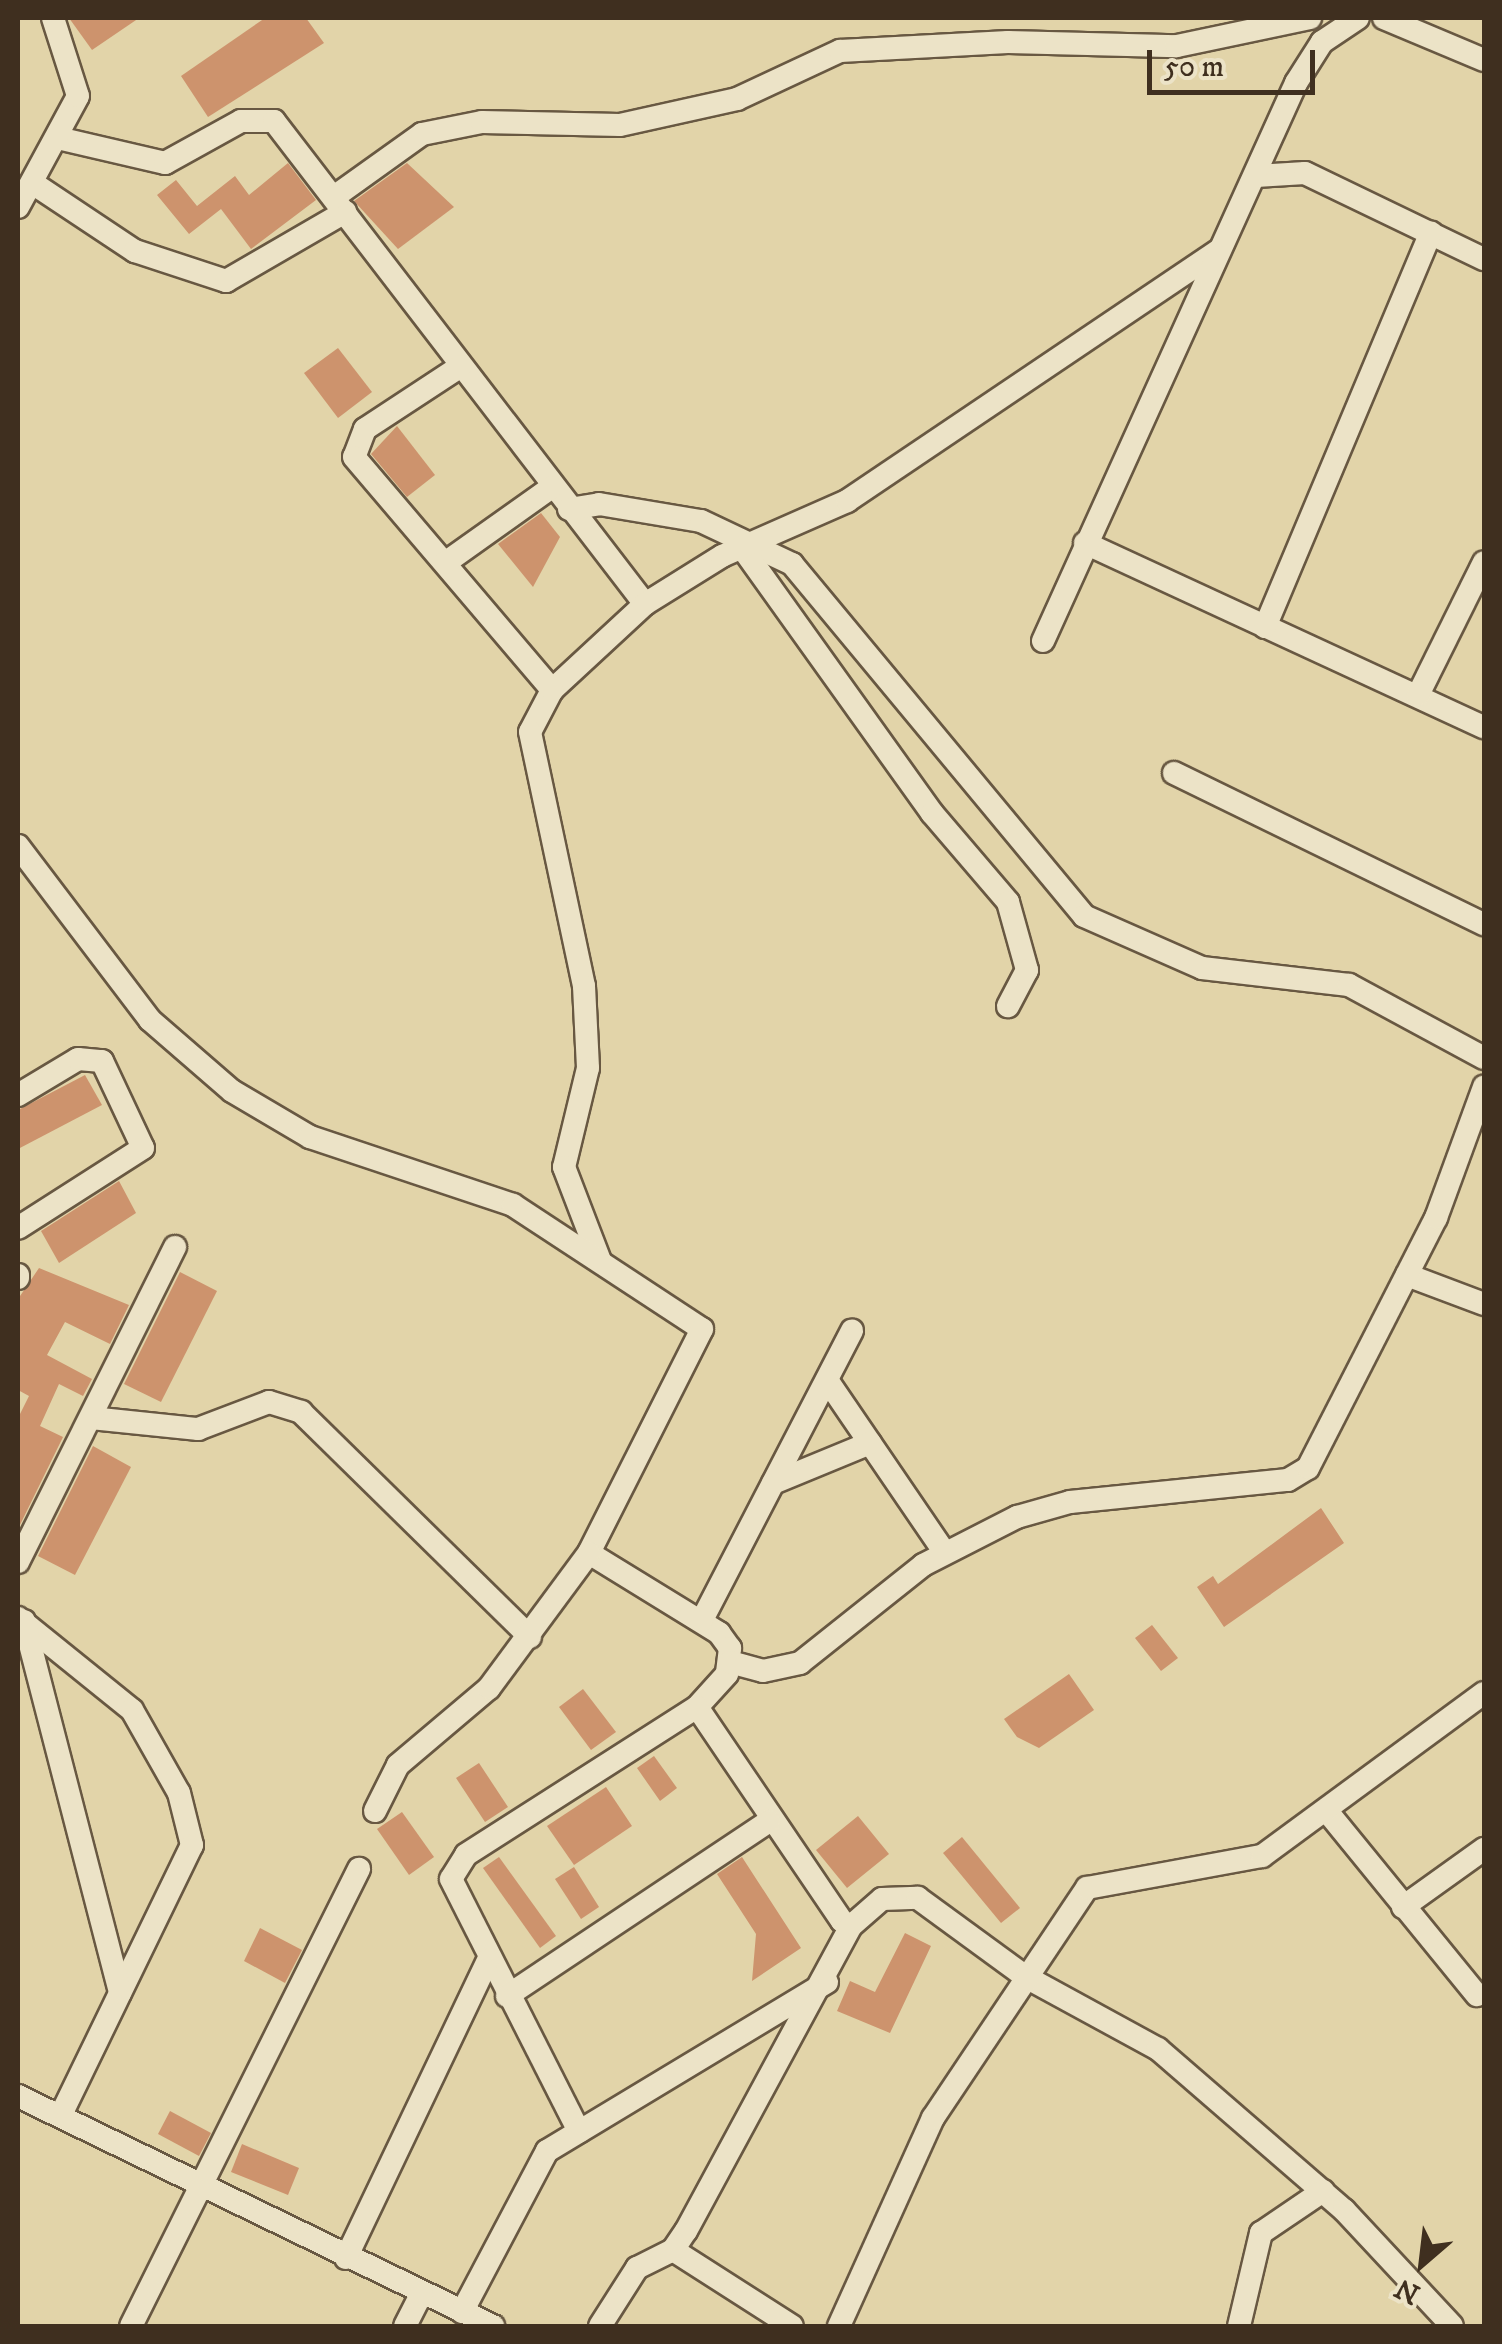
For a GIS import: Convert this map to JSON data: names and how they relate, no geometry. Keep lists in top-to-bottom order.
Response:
{
  "scale_bar": "50 m",
  "north": "bottom left"
}
